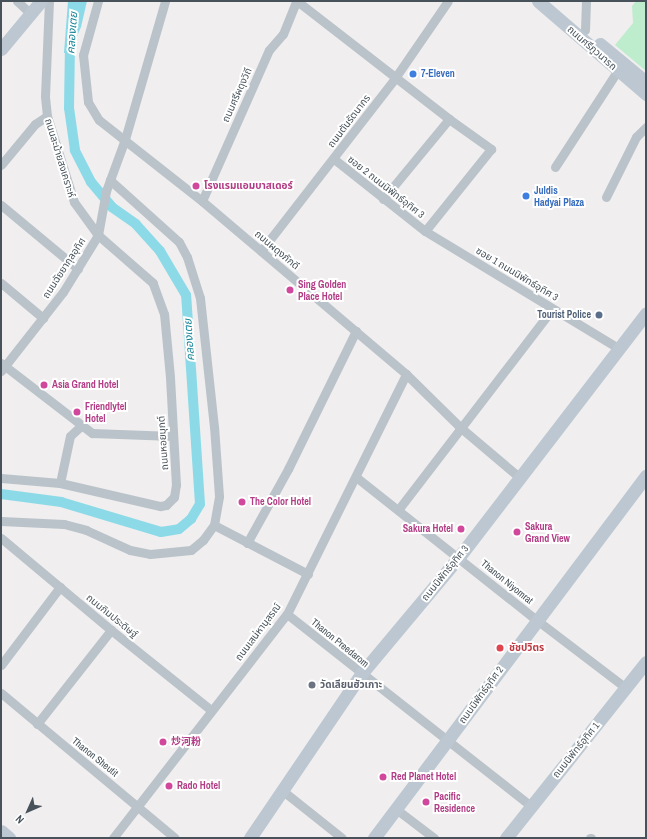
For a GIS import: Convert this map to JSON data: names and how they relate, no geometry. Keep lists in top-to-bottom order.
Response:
{
  "streets": {
    "street": [
      "ถนนศรีภูวนารถ",
      "ถนนศรีผดุงวิถี",
      "ถนนตันรัตนากร",
      "ถนนละม้ายสงเคราะห์",
      "ซอย 2 ถนนนิพัทธ์อุทิศ 3",
      "ถนนผดุงภักดี",
      "ถนนฉัยยากุลอุทิศ",
      "ซอย 1 ถนนนิพัทธ์อุทิศ 3",
      "ถนนหอยมุกต์",
      "ถนนนิพัทธ์อุทิศ 3",
      "Thanon Niyomrat",
      "ถนนกิมประดิษฐ์",
      "ถนนเสน่หานุสรณ์",
      "Thanon Preedarom",
      "ถนนนิพัทธ์อุทิศ 2",
      "ถนนนิพัทธ์อุทิศ 1",
      "Thanon Sheutit"
    ]
  },
  "crossings": [
    ["ถนนศรีผดุงวิถี", "ถนนผดุงภักดี"],
    ["ถนนตันรัตนากร", "ซอย 2 ถนนนิพัทธ์อุทิศ 3"],
    ["ถนนตันรัตนากร", "ถนนผดุงภักดี"],
    ["ถนนละม้ายสงเคราะห์", "ถนนฉัยยากุลอุทิศ"],
    ["ถนนละม้ายสงเคราะห์", "ถนนหอยมุกต์"],
    ["ซอย 2 ถนนนิพัทธ์อุทิศ 3", "ซอย 1 ถนนนิพัทธ์อุทิศ 3"],
    ["ถนนผดุงภักดี", "ถนนฉัยยากุลอุทิศ"],
    ["ถนนผดุงภักดี", "ถนนนิพัทธ์อุทิศ 3"],
    ["ถนนผดุงภักดี", "ถนนเสน่หานุสรณ์"],
    ["ถนนฉัยยากุลอุทิศ", "ถนนหอยมุกต์"],
    ["ซอย 1 ถนนนิพัทธ์อุทิศ 3", "ถนนนิพัทธ์อุทิศ 3"],
    ["ถนนนิพัทธ์อุทิศ 3", "Thanon Niyomrat"],
    ["ถนนนิพัทธ์อุทิศ 3", "Thanon Preedarom"],
    ["Thanon Niyomrat", "ถนนเสน่หานุสรณ์"],
    ["Thanon Niyomrat", "ถนนนิพัทธ์อุทิศ 2"],
    ["Thanon Niyomrat", "ถนนนิพัทธ์อุทิศ 1"],
    ["ถนนกิมประดิษฐ์", "ถนนเสน่หานุสรณ์"],
    ["ถนนเสน่หานุสรณ์", "Thanon Preedarom"],
    ["ถนนเสน่หานุสรณ์", "Thanon Sheutit"],
    ["Thanon Preedarom", "ถนนนิพัทธ์อุทิศ 2"],
    ["Thanon Preedarom", "ถนนนิพัทธ์อุทิศ 1"]
  ],
  "water": ["คลองเตย"],
  "places": [
    "7-Eleven",
    "โรงแรมแอมบาสเดอร์",
    "Juldis Hadyai Plaza",
    "Sing Golden Place Hotel",
    "Tourist Police",
    "Asia Grand Hotel",
    "Friendlytel Hotel",
    "The Color Hotel",
    "Sakura Hotel",
    "Sakura Grand View",
    "ชัชปวิตร",
    "วัดเลียนฮัวเกาะ",
    "炒河粉",
    "Red Planet Hotel",
    "Rado Hotel",
    "Pacific Residence"
  ],
  "north": "bottom left"
}
